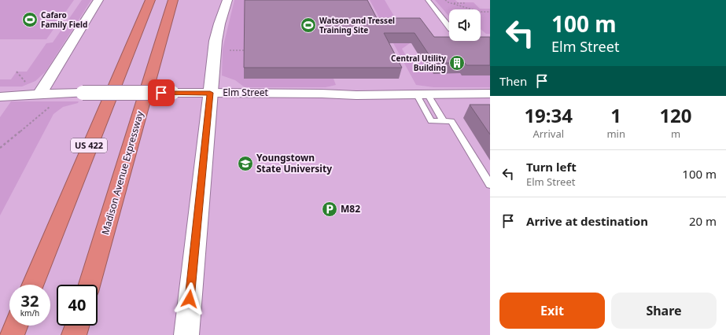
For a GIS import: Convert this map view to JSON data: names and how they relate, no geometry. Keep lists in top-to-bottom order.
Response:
{
  "streets": {
    "highway": ["US 422", "Madison Avenue Expressway"],
    "street": ["Elm Street"]
  },
  "places": {
    "sports": ["Cafaro Family Field", "Watson and Tressel Training Site"],
    "building": ["Central Utility Building"],
    "school or university": ["Youngstown State University"],
    "parking": ["M82"]
  },
  "page": {
    "turn": ["100 m", "Elm Street"],
    "then": "Then",
    "eta": [
      "19:34",
      "Arrival",
      "1",
      "min",
      "120",
      "m"
    ],
    "list": [
      {
        "name": "Turn left",
        "note": "Elm Street",
        "value": "100 m"
      },
      {
        "name": "Arrive at destination",
        "value": "20 m"
      }
    ],
    "speed": "32 km/h",
    "limit": "40",
    "buttons": ["Exit", "Share"]
  }
}
